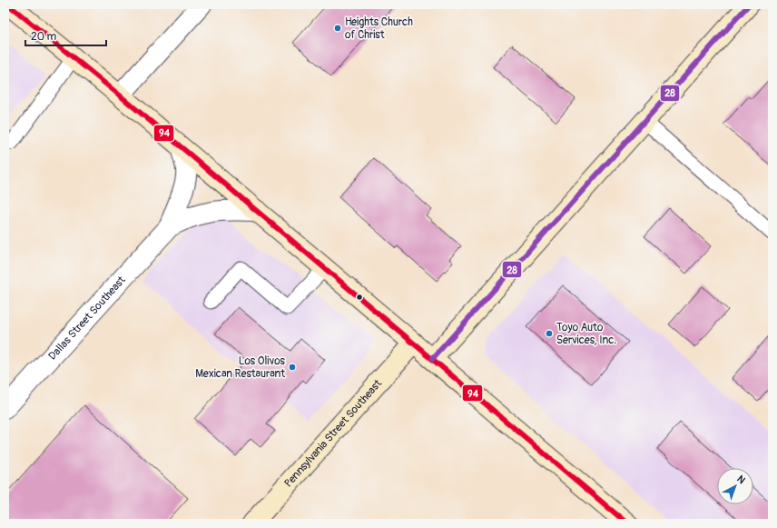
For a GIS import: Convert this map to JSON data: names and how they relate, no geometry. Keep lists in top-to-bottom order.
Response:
{
  "streets": {
    "street": ["Dallas Street Southeast", "Pennsylvania Street Southeast"]
  },
  "places": ["Heights Church of Christ", "Toyo Auto Services, Inc.", "Los Olivos Mexican Restaurant"],
  "lines": ["transit line 94", "transit line 28"],
  "scale_bar": "20 m",
  "north": "top right"
}
